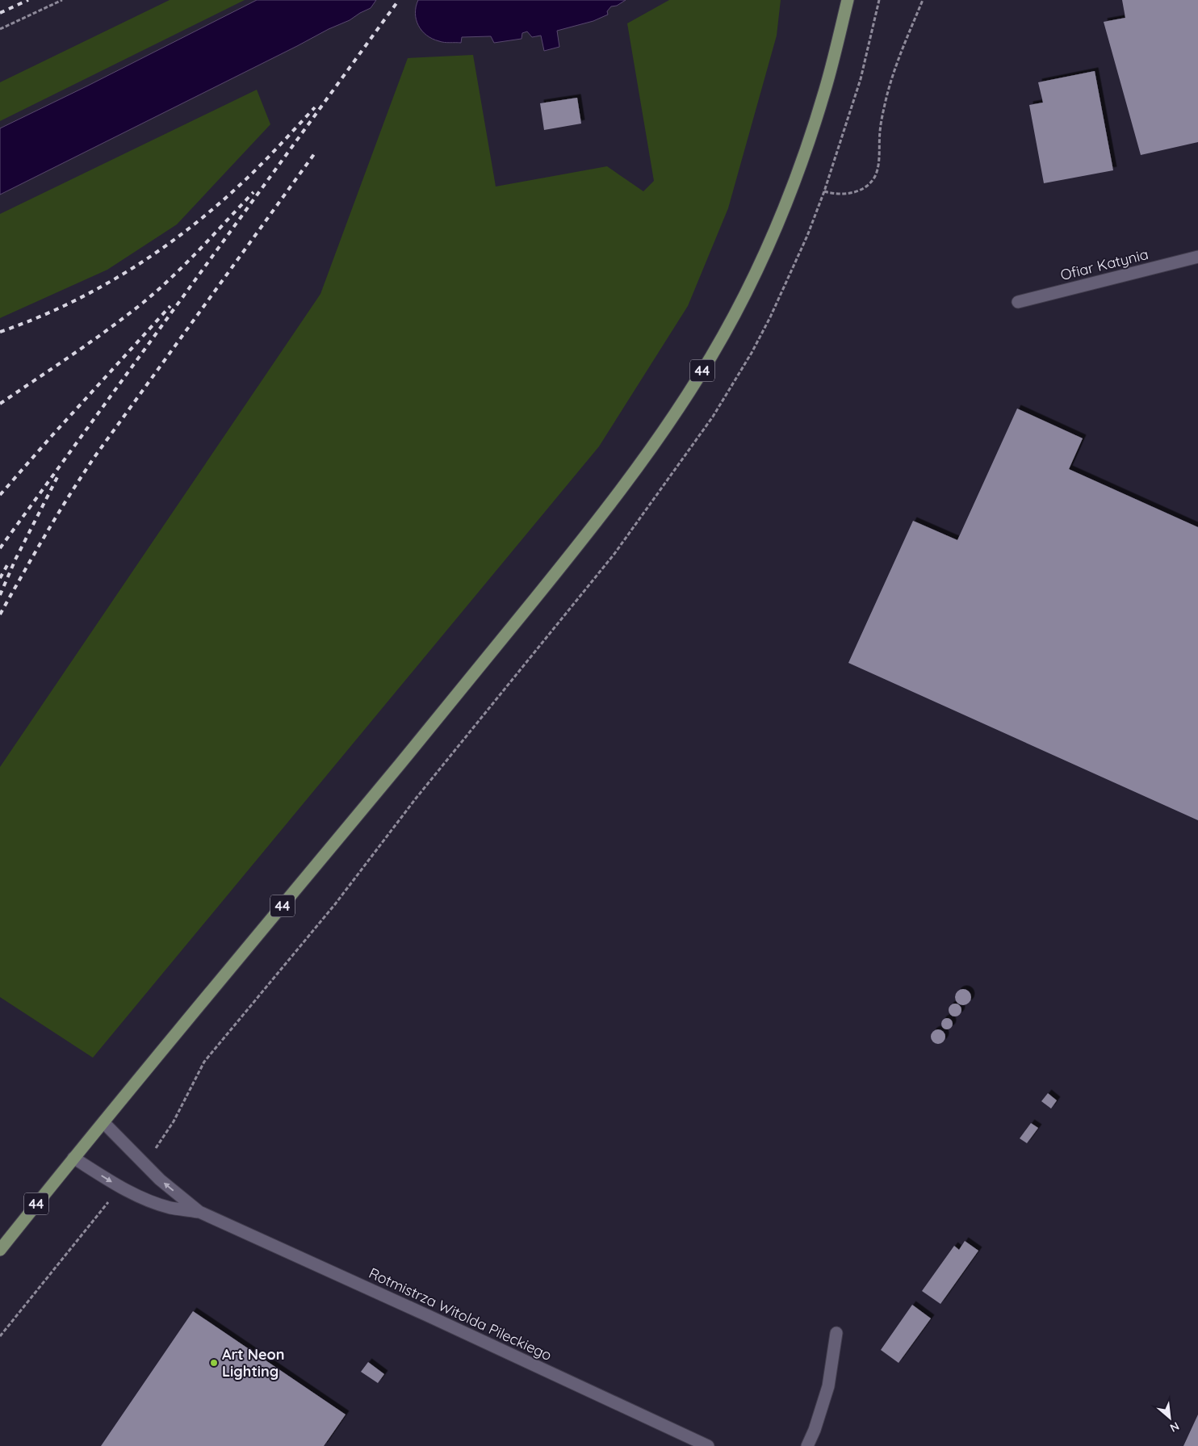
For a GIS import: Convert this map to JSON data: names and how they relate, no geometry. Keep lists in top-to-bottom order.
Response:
{
  "streets": {
    "main road": ["44"],
    "street": ["Ofiar Katynia", "Rotmistrza Witolda Pileckiego"]
  },
  "crossings": [
    ["44", "Rotmistrza Witolda Pileckiego"]
  ],
  "places": ["Art Neon Lighting"],
  "north": "bottom right"
}
